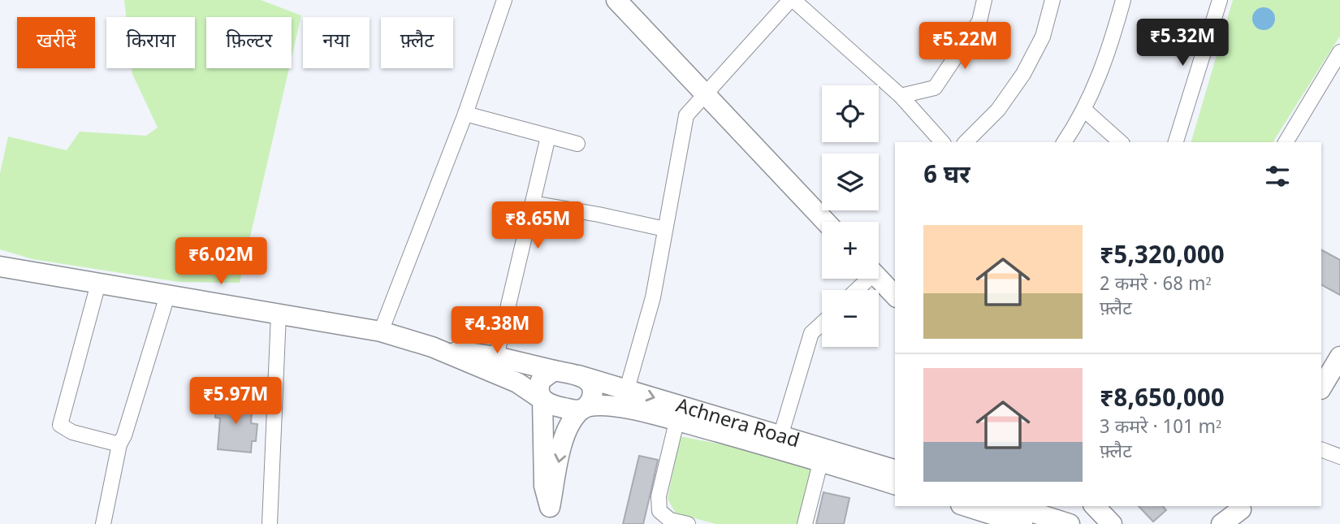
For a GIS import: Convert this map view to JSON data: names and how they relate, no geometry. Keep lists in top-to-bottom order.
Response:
{
  "streets": {
    "main road": ["Achnera Road"]
  },
  "page": {
    "chip": [
      "खरीदें",
      "किराया",
      "फ़िल्टर",
      "नया",
      "फ़्लैट"
    ],
    "price": [
      "₹5.32M",
      "₹5.22M",
      "₹8.65M",
      "₹6.02M",
      "₹4.38M",
      "₹5.97M"
    ],
    "map_buttons": ["+", "−"],
    "heading": "6 घर",
    "list": [
      {
        "name": "₹5,320,000",
        "note": "2 कमरे · 68 m² · फ़्लैट"
      },
      {
        "name": "₹8,650,000",
        "note": "3 कमरे · 101 m² · फ़्लैट"
      }
    ]
  }
}
